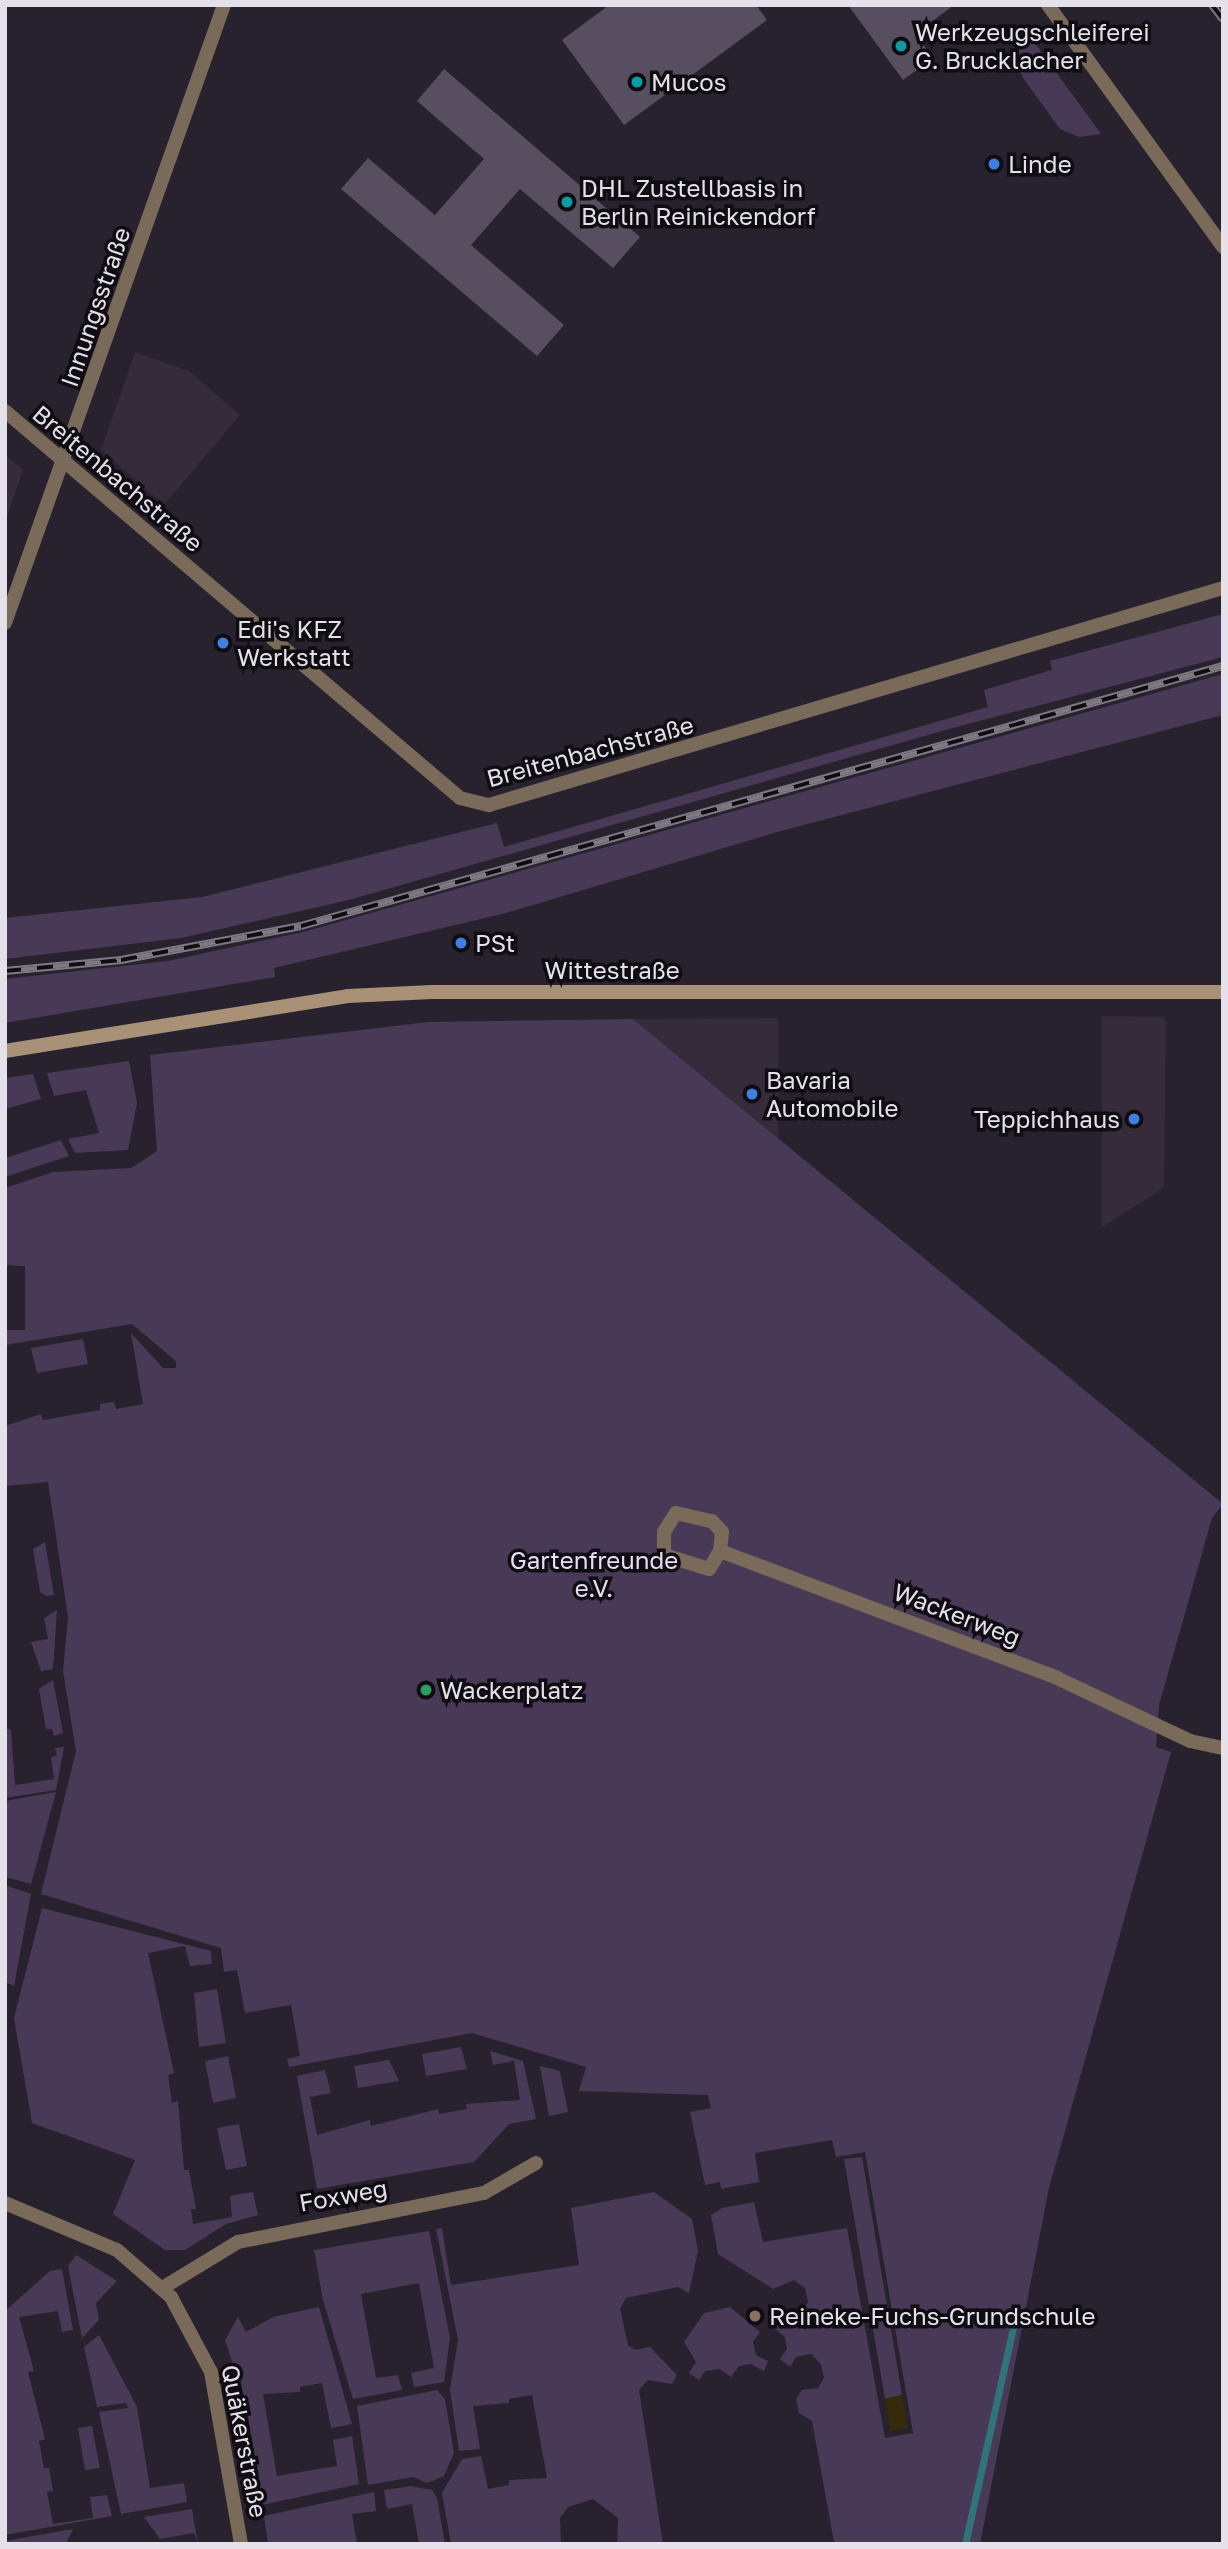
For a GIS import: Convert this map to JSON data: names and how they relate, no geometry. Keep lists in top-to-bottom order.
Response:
{
  "streets": {
    "main road": ["Wittestraße"],
    "street": [
      "Innungsstraße",
      "Breitenbachstraße",
      "Wackerweg",
      "Foxweg",
      "Quäkerstraße"
    ]
  },
  "crossings": [
    ["Innungsstraße", "Breitenbachstraße"],
    ["Foxweg", "Quäkerstraße"]
  ],
  "parks": ["Gartenfreunde e.V."],
  "places": [
    "Werkzeugschleiferei G. Brucklacher",
    "Mucos",
    "Linde",
    "DHL Zustellbasis in Berlin Reinickendorf",
    "Edi's KFZ Werkstatt",
    "PSt",
    "Bavaria Automobile",
    "Teppichhaus",
    "Wackerplatz",
    "Reineke-Fuchs-Grundschule"
  ]
}
